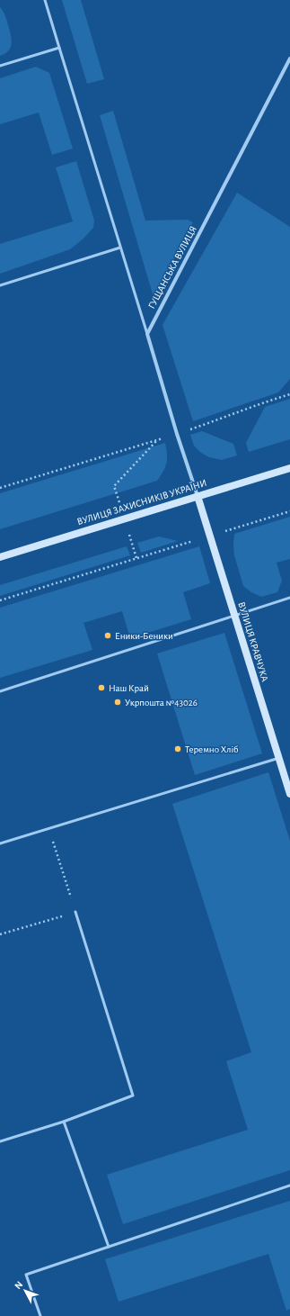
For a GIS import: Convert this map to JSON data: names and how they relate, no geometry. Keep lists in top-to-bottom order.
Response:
{
  "streets": {
    "street": ["ГУЩАНСЬКА ВУЛИЦЯ", "ВУЛИЦЯ ЗАХИСНИКІВ УКРАЇНИ", "ВУЛИЦЯ КРАВЧУКА"]
  },
  "crossings": [
    ["ВУЛИЦЯ ЗАХИСНИКІВ УКРАЇНИ", "ВУЛИЦЯ КРАВЧУКА"]
  ],
  "places": [
    "Еники-Беники",
    "Наш Край",
    "Укрпошта №43026",
    "Теремно Хліб"
  ],
  "north": "top left"
}
